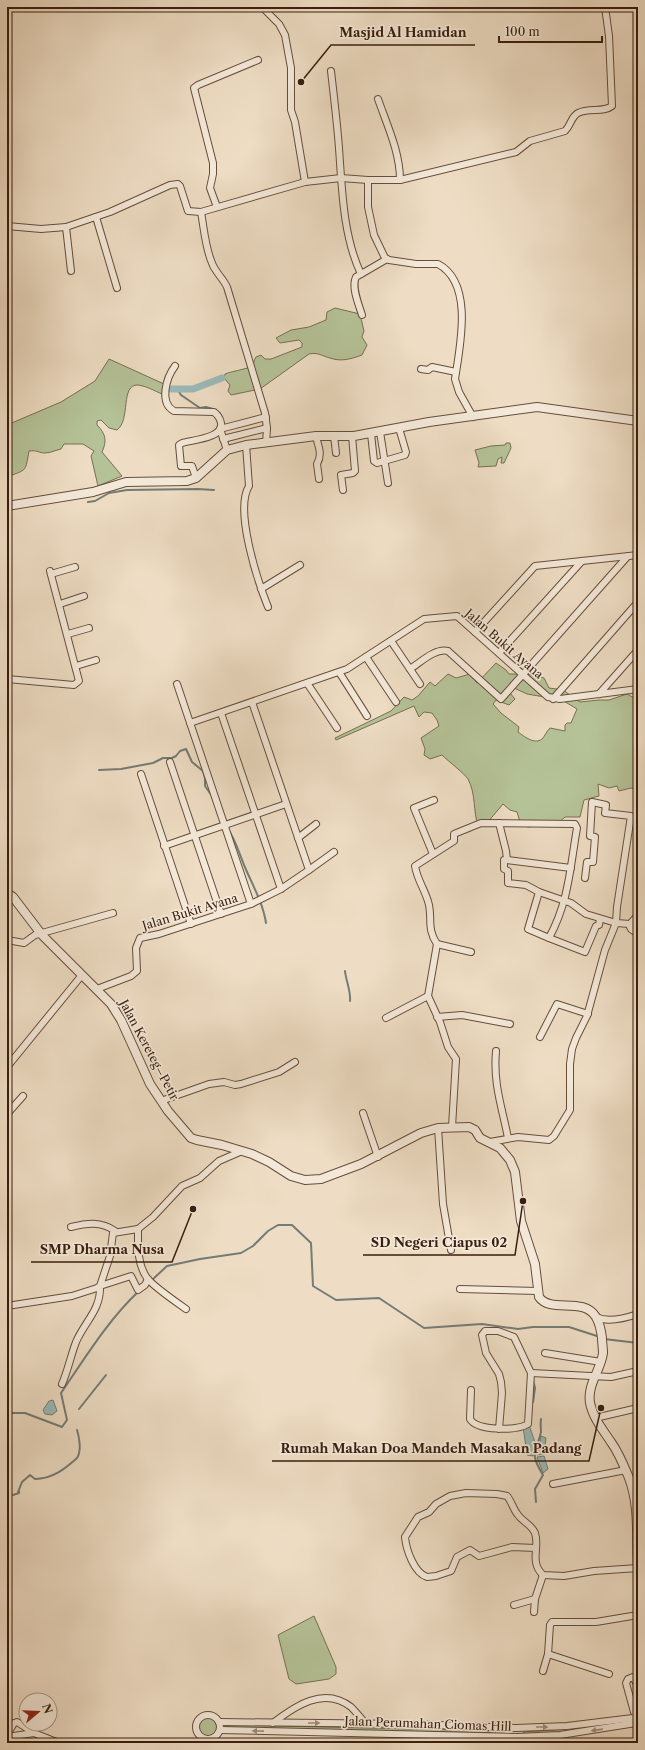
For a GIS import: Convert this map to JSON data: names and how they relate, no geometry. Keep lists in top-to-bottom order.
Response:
{
  "streets": {
    "street": ["Jalan Bukit Ayana", "Jalan Kereteg–Petir", "Jalan Perumahan Ciomas Hill"]
  },
  "crossings": [
    ["Jalan Bukit Ayana", "Jalan Kereteg–Petir"]
  ],
  "places": [
    "Masjid Al Hamidan",
    "SD Negeri Ciapus 02",
    "SMP Dharma Nusa",
    "Rumah Makan Doa Mandeh Masakan Padang"
  ],
  "scale_bar": "100 m",
  "north": "right"
}
